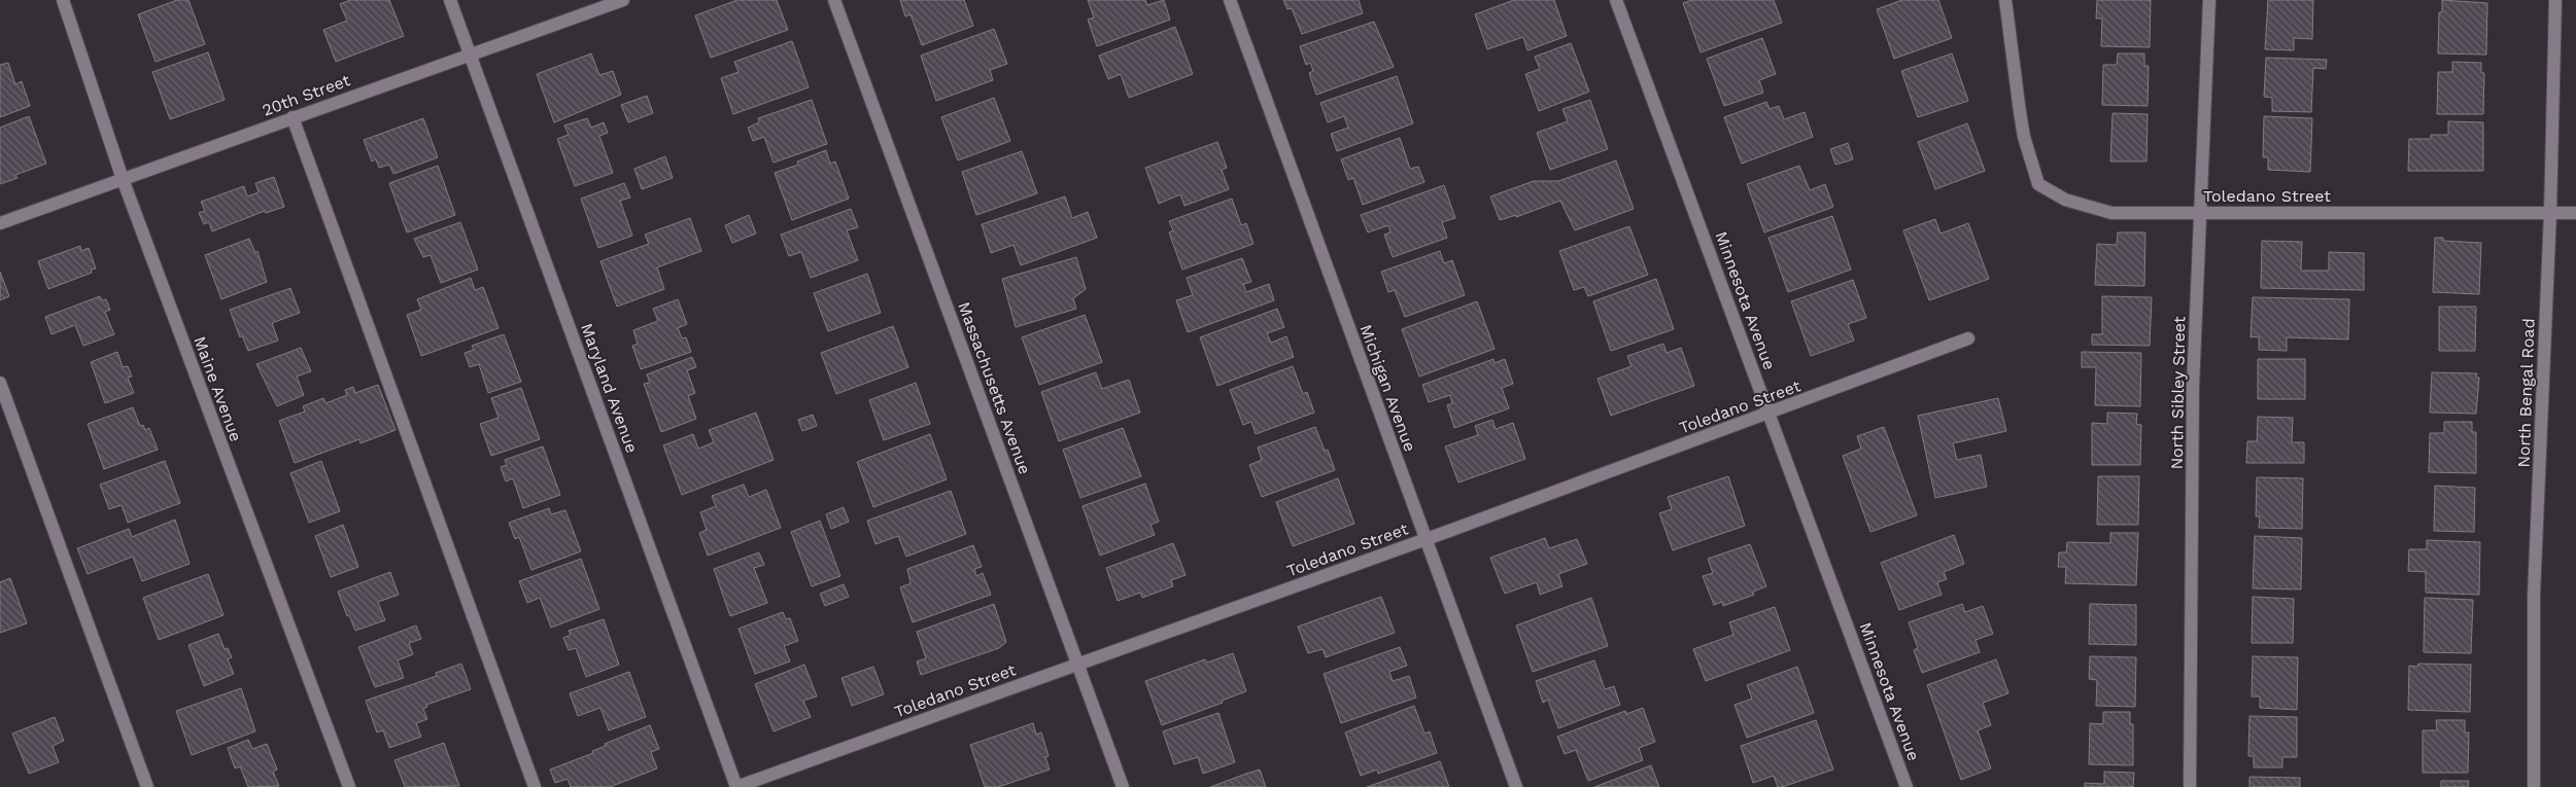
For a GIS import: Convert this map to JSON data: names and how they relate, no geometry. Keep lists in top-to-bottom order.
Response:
{
  "streets": {
    "street": [
      "20th Street",
      "Toledano Street",
      "Minnesota Avenue",
      "Maryland Avenue",
      "Massachusetts Avenue",
      "Michigan Avenue",
      "Maine Avenue",
      "North Sibley Street",
      "North Bengal Road"
    ]
  },
  "crossings": [
    ["20th Street", "Maryland Avenue"],
    ["20th Street", "Maine Avenue"],
    ["Toledano Street", "Minnesota Avenue"],
    ["Toledano Street", "Maryland Avenue"],
    ["Toledano Street", "Massachusetts Avenue"],
    ["Toledano Street", "Michigan Avenue"],
    ["Toledano Street", "North Sibley Street"],
    ["Toledano Street", "North Bengal Road"]
  ]
}
